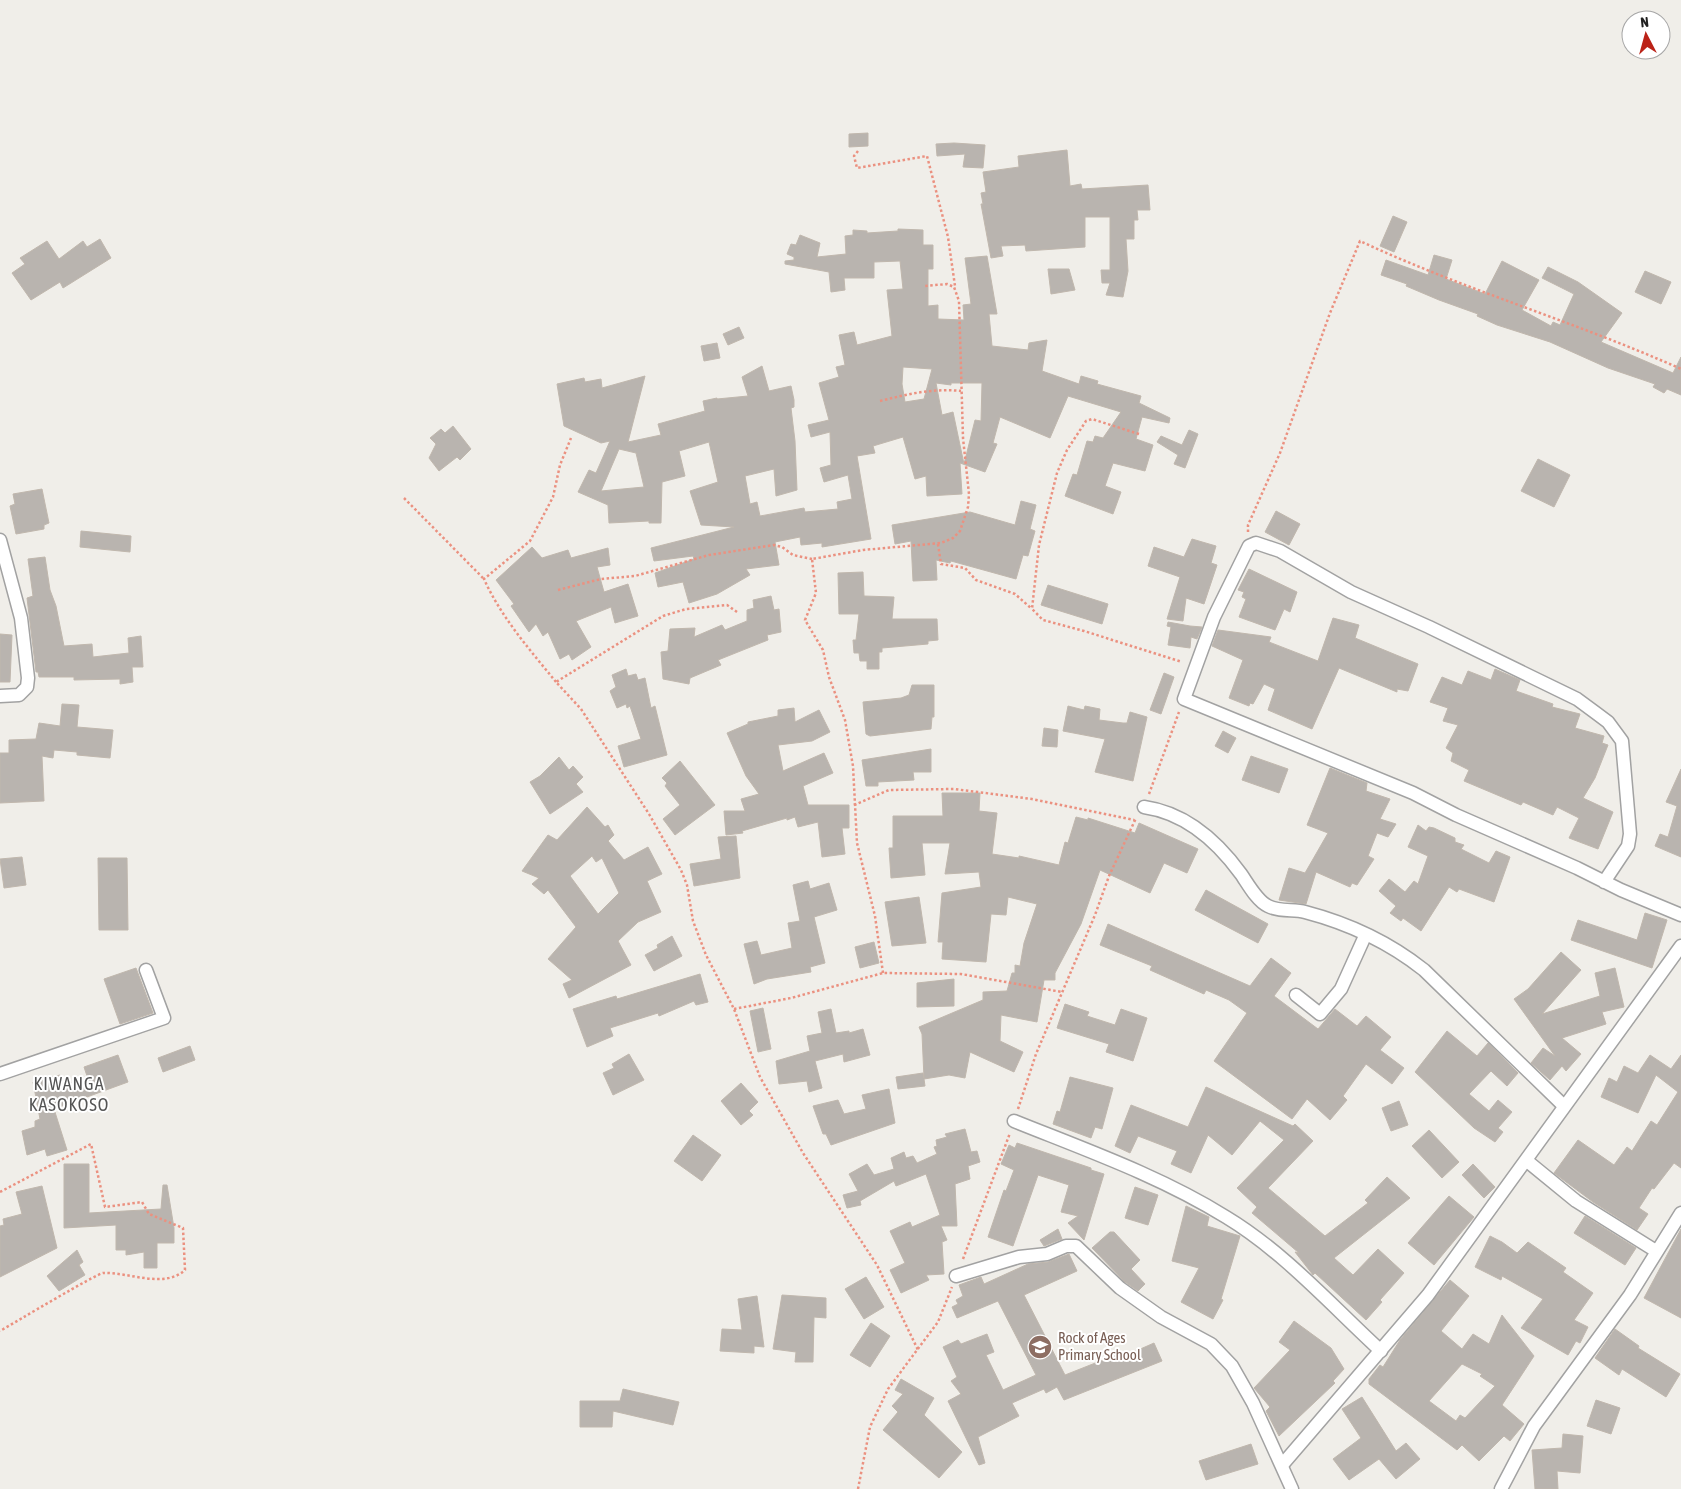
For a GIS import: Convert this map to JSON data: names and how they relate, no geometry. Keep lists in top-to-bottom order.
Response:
{
  "districts": ["KIWANGA KASOKOSO"],
  "places": {
    "school or university": ["Rock of Ages Primary School"]
  },
  "north": "top"
}
